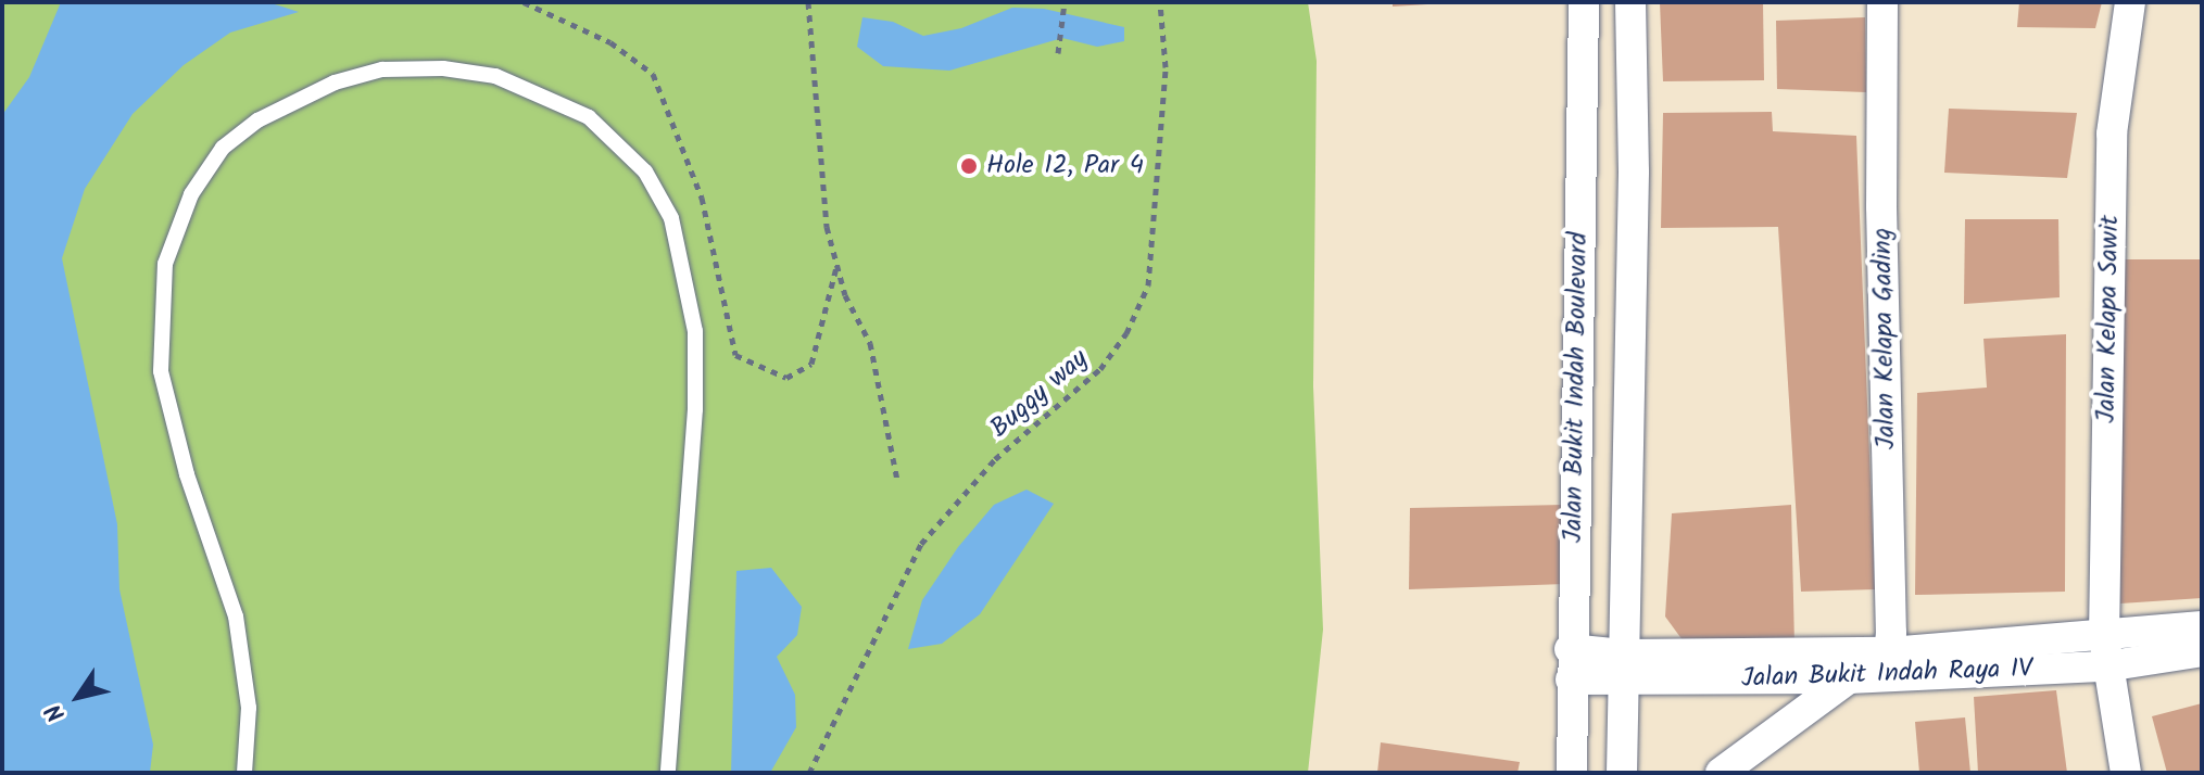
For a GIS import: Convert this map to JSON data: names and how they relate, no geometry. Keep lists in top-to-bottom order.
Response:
{
  "streets": {
    "street": [
      "Jalan Kelapa Sawit",
      "Jalan Kelapa Gading",
      "Jalan Bukit Indah Boulevard",
      "Jalan Bukit Indah Raya IV"
    ],
    "path": ["Buggy way"]
  },
  "crossings": [
    ["Jalan Kelapa Sawit", "Jalan Bukit Indah Raya IV"],
    ["Jalan Kelapa Gading", "Jalan Bukit Indah Raya IV"],
    ["Jalan Bukit Indah Boulevard", "Jalan Bukit Indah Raya IV"]
  ],
  "places": ["Hole 12, Par 4"],
  "north": "bottom left"
}
